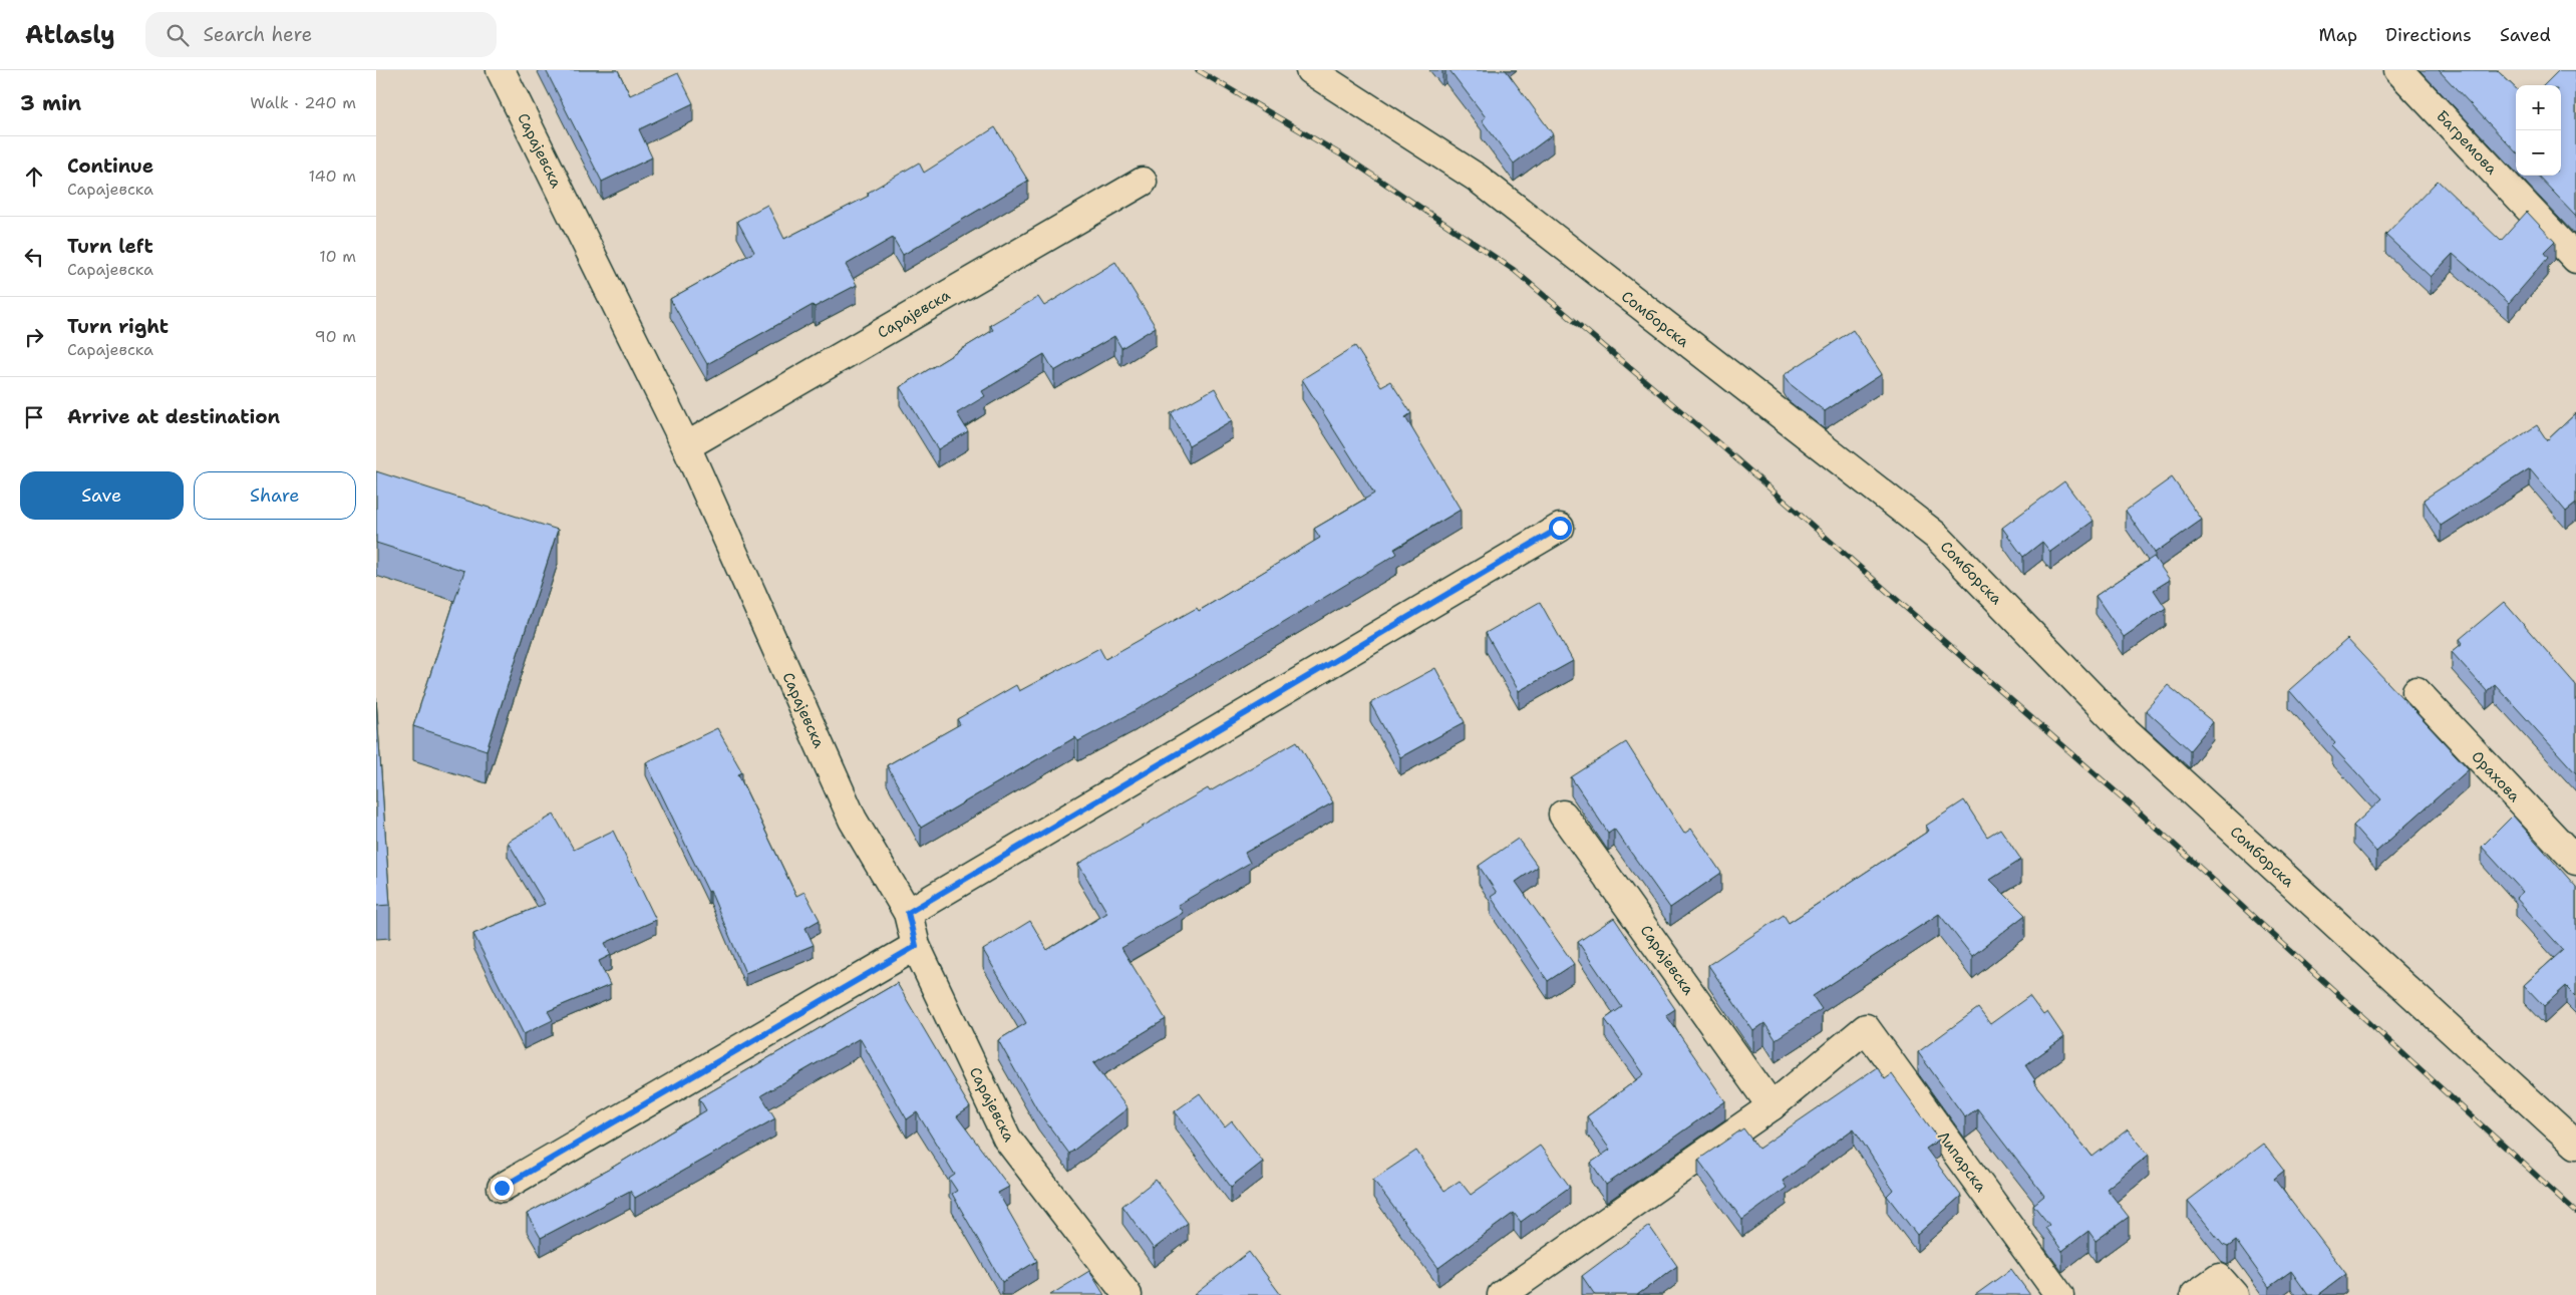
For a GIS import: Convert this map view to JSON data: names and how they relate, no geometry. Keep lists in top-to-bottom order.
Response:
{
  "streets": {
    "street": [
      "Багремова",
      "Сарајевска",
      "Сомборска",
      "Орахова",
      "Липарска"
    ]
  },
  "crossings": [
    ["Сарајевска", "Липарска"]
  ],
  "page": {
    "header": "Atlasly",
    "search": "Search here",
    "nav": ["Map", "Directions", "Saved"],
    "heading": ["3 min", "Walk · 240 m"],
    "map_buttons": ["+", "−"],
    "list": [
      ["Continue", "Сарајевска", "140 m"],
      ["Turn left", "Сарајевска", "10 m"],
      ["Turn right", "Сарајевска", "90 m"],
      "Arrive at destination"
    ],
    "buttons": ["Save", "Share"]
  }
}
